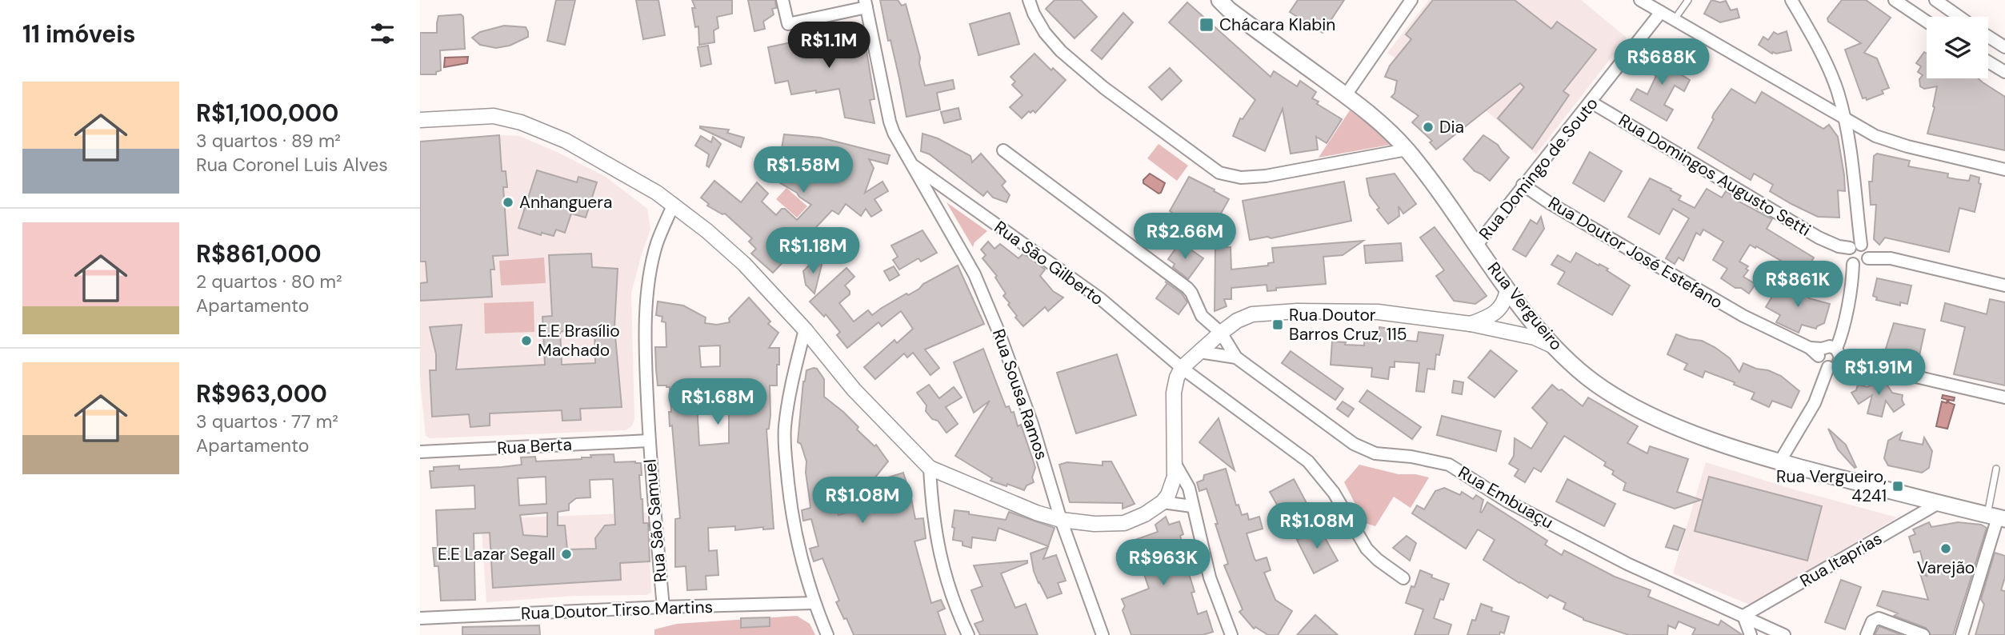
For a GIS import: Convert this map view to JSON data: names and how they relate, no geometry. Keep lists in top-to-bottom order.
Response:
{
  "streets": {
    "main road": ["Rua Vergueiro"],
    "street": [
      "Rua Domingo de Souto",
      "Rua Domingos Augusto Setti",
      "Rua Doutor José Estefano",
      "Rua São Gilberto",
      "Rua Sousa Ramos",
      "Rua Berta",
      "Rua Embuaçu",
      "Rua São Samuel",
      "Rua Itaprias",
      "Rua Doutor Tirso Martins"
    ]
  },
  "crossings": [
    ["Rua Domingo de Souto", "Rua Domingos Augusto Setti"],
    ["Rua Domingo de Souto", "Rua Doutor José Estefano"],
    ["Rua Domingo de Souto", "Rua Vergueiro"],
    ["Rua São Gilberto", "Rua Sousa Ramos"],
    ["Rua Vergueiro", "Rua Itaprias"],
    ["Rua Berta", "Rua São Samuel"],
    ["Rua Embuaçu", "Rua Itaprias"],
    ["Rua São Samuel", "Rua Doutor Tirso Martins"]
  ],
  "places": {
    "transit": ["Chácara Klabin", "Rua Doutor Barros Cruz, 115", "Rua Vergueiro, 4241"],
    "other": [
      "Dia",
      "Anhanguera",
      "E.E Brasílio Machado",
      "Varejão",
      "E.E Lazar Segall"
    ]
  },
  "page": {
    "heading": "11 imóveis",
    "price": [
      "R$1.1M",
      "R$688K",
      "R$1.58M",
      "R$2.66M",
      "R$1.18M",
      "R$861K",
      "R$1.91M",
      "R$1.68M",
      "R$1.08M",
      "R$1.08M",
      "R$963K"
    ],
    "list": [
      {
        "name": "R$1,100,000",
        "note": "3 quartos · 89 m² · Rua Coronel Luis Alves"
      },
      {
        "name": "R$861,000",
        "note": "2 quartos · 80 m² · Apartamento"
      },
      {
        "name": "R$963,000",
        "note": "3 quartos · 77 m² · Apartamento"
      }
    ]
  }
}
